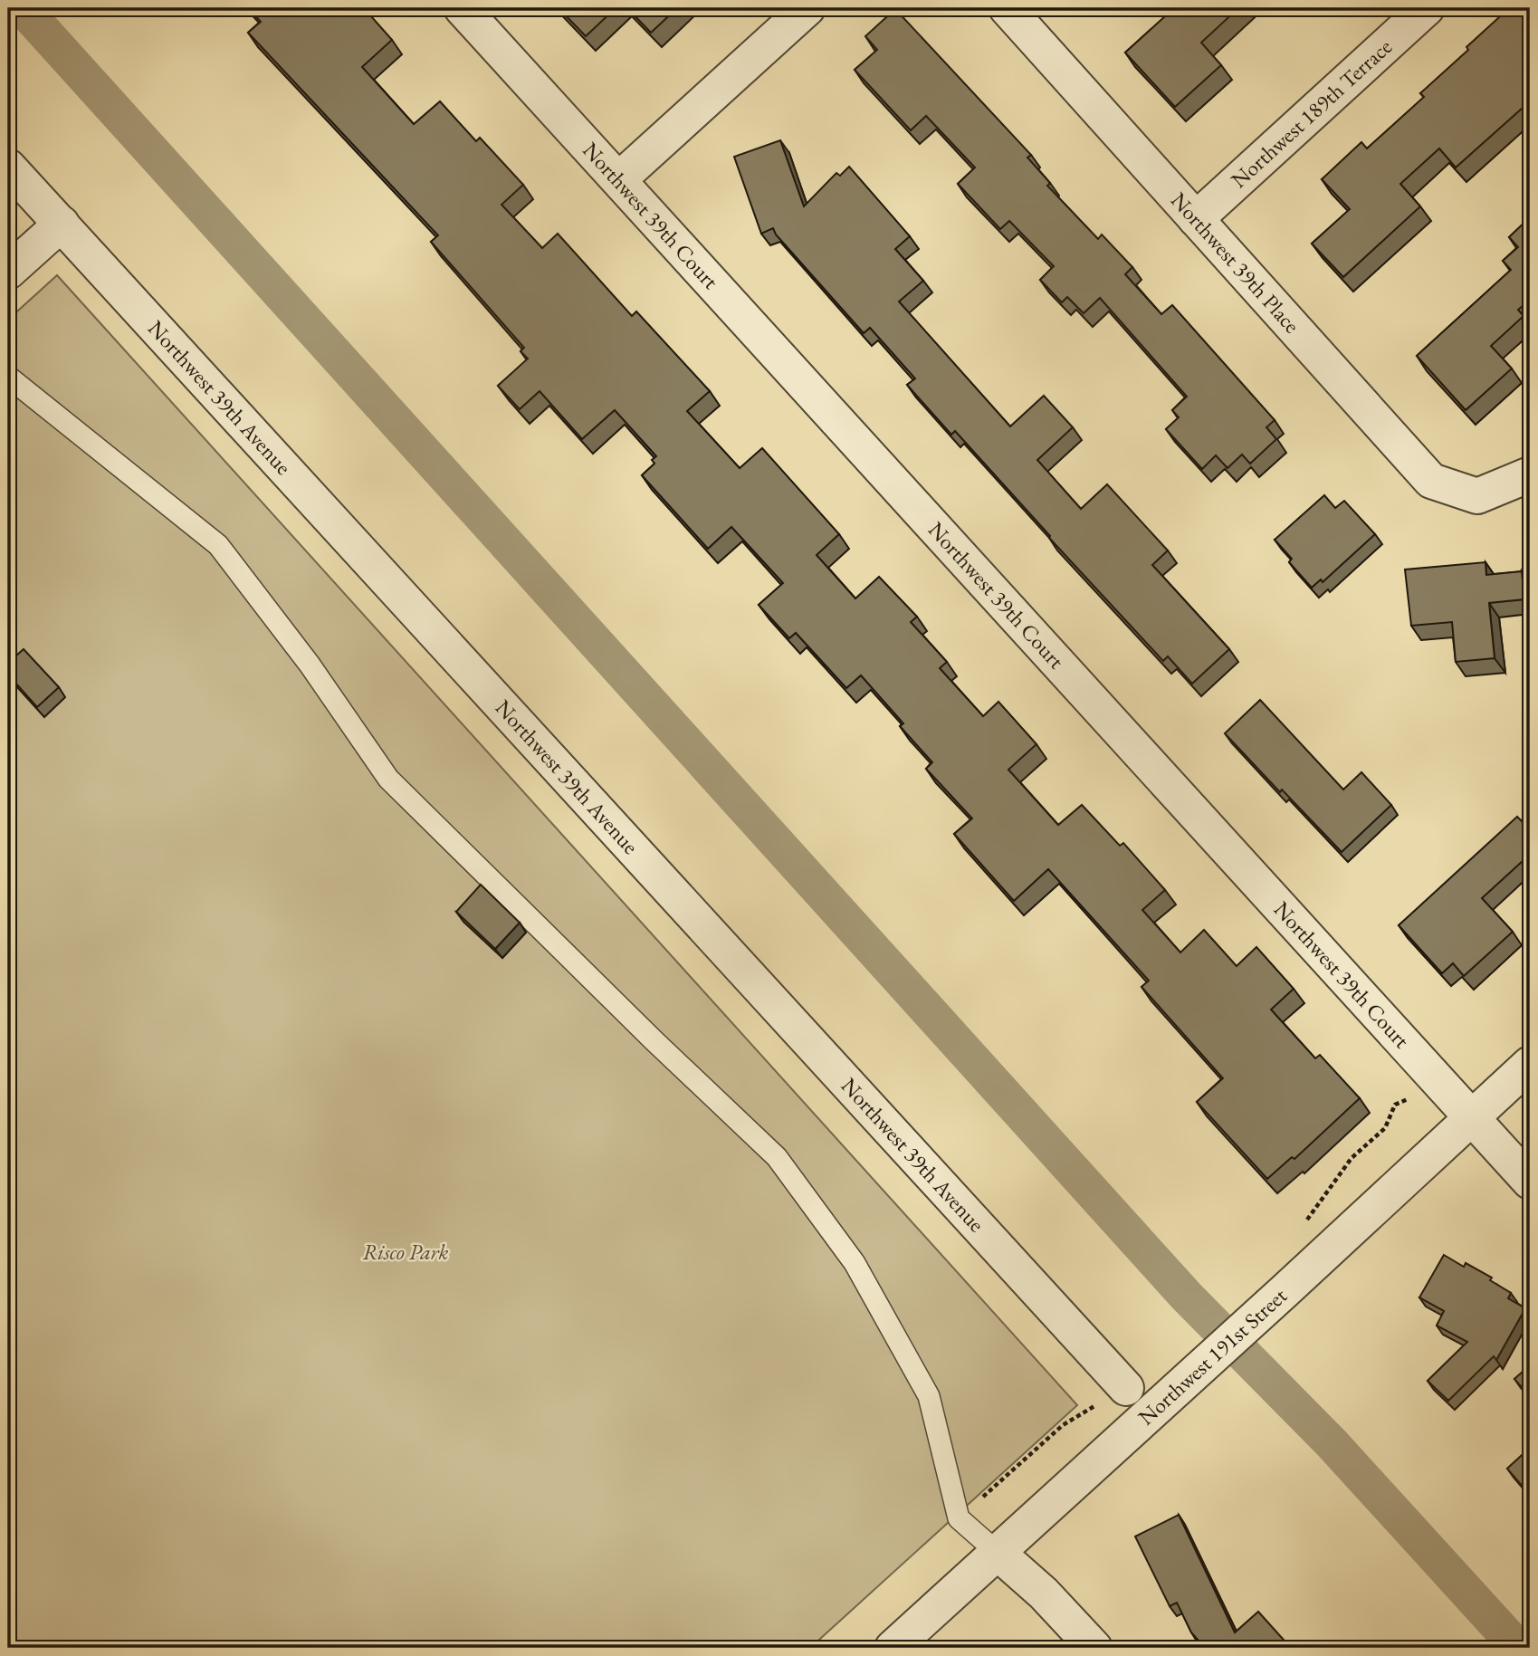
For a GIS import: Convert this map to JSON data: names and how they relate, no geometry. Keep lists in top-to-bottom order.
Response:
{
  "streets": {
    "street": [
      "Northwest 189th Terrace",
      "Northwest 39th Court",
      "Northwest 39th Place",
      "Northwest 39th Avenue",
      "Northwest 191st Street"
    ]
  },
  "crossings": [
    ["Northwest 189th Terrace", "Northwest 39th Place"],
    ["Northwest 39th Court", "Northwest 191st Street"]
  ],
  "parks": ["Risco Park"]
}
